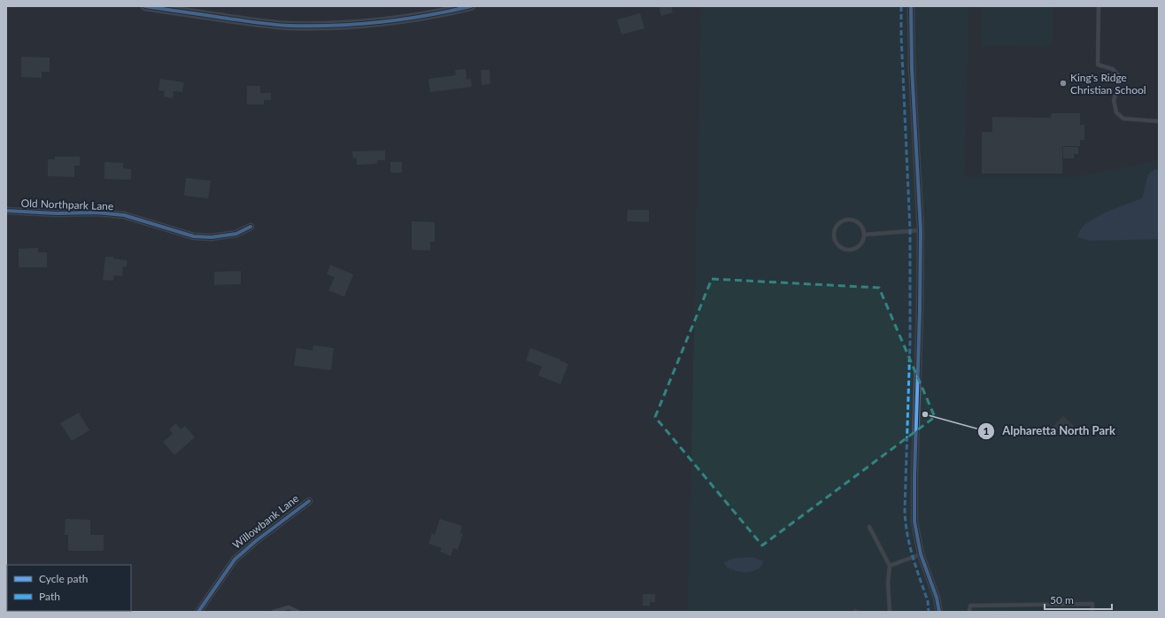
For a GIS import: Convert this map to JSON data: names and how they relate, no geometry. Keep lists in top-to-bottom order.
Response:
{
  "streets": {
    "street": ["Old Northpark Lane", "Willowbank Lane"]
  },
  "places": ["King's Ridge Christian School", "Alpharetta North Park"],
  "legend": ["Cycle path", "Path"],
  "scale_bar": "50 m"
}
